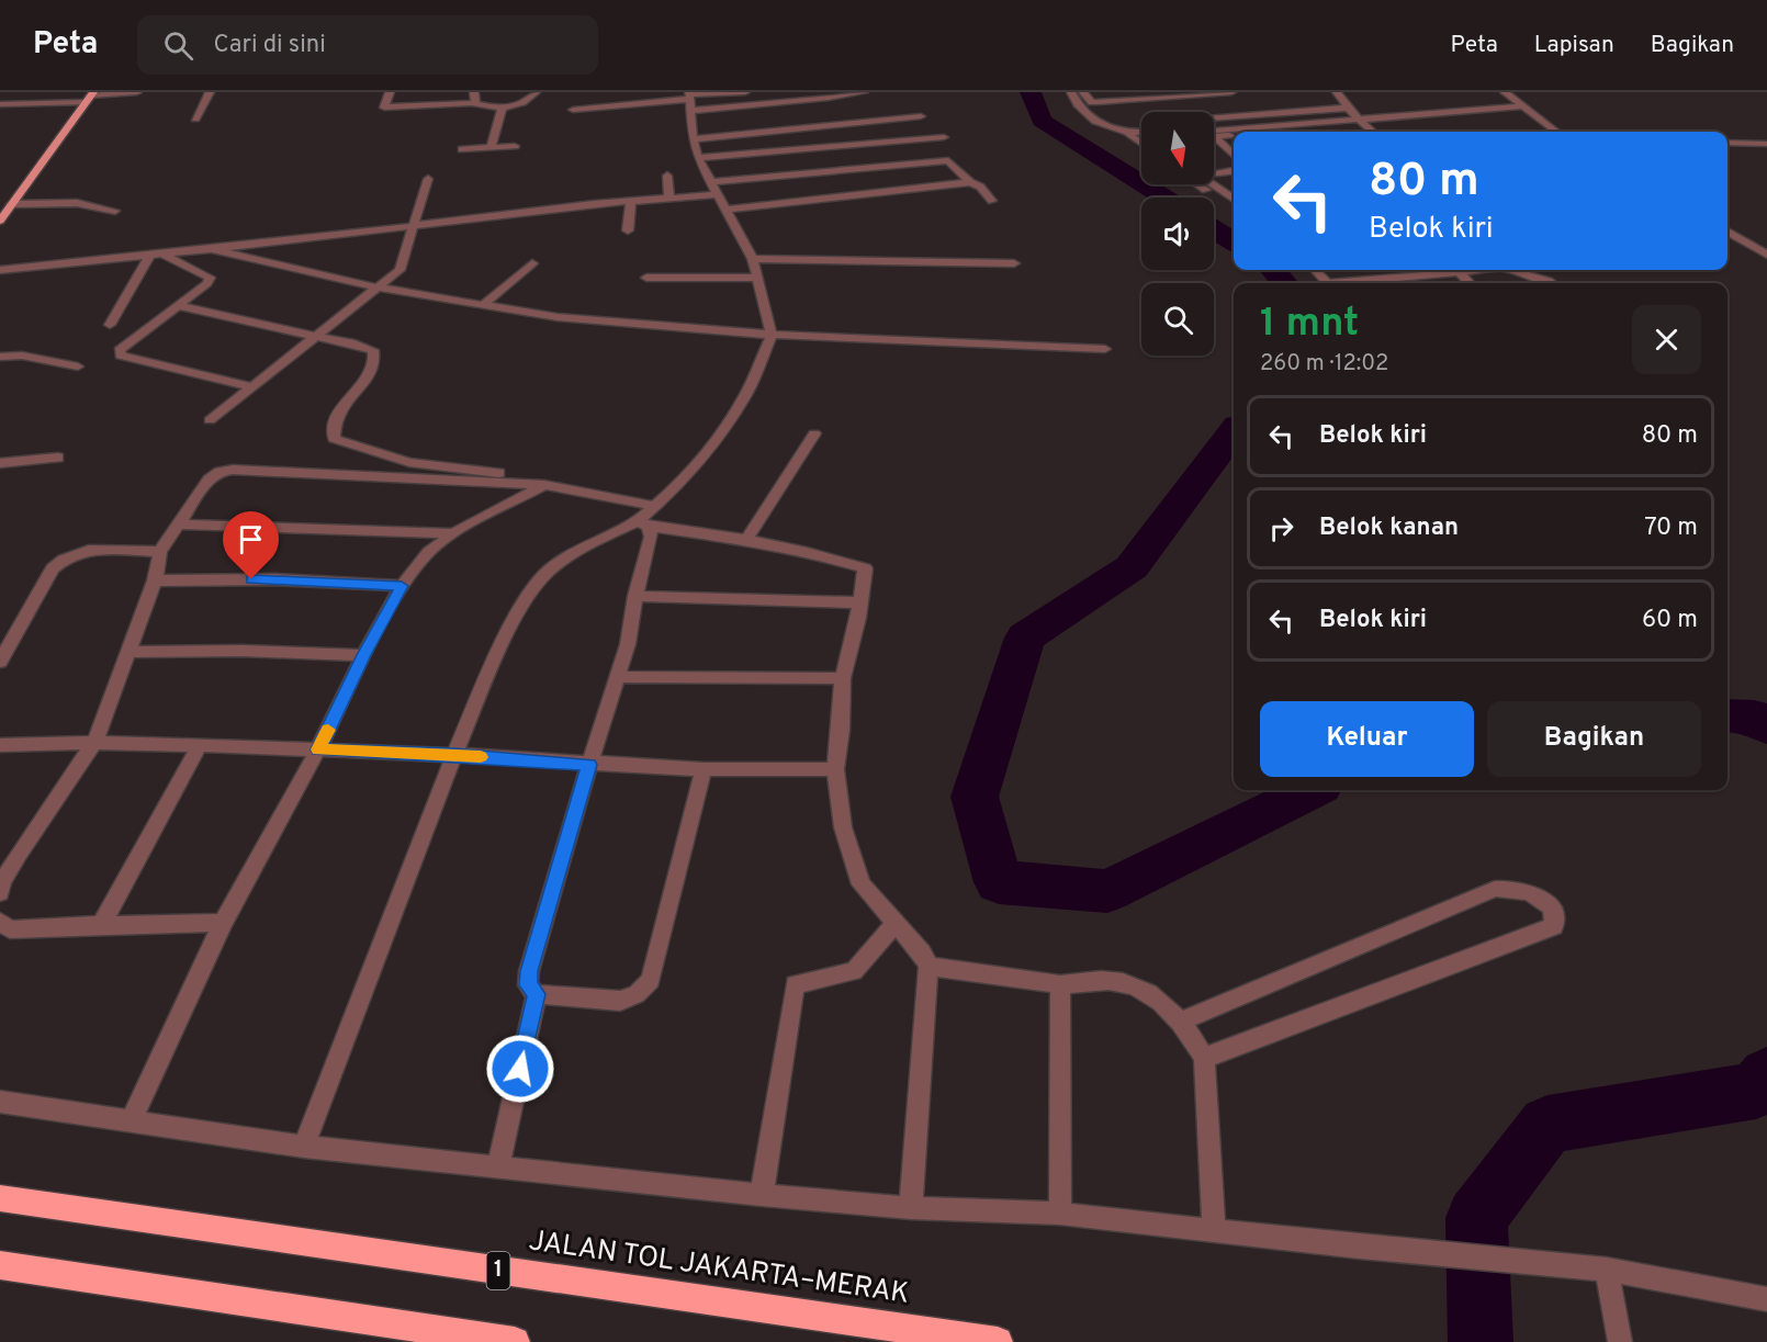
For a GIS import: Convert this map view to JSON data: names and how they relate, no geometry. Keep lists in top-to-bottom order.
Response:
{
  "streets": {
    "highway": ["JALAN TOL JAKARTA–MERAK", "1"]
  },
  "north": "bottom",
  "page": {
    "header": "Peta",
    "search": "Cari di sini",
    "nav": ["Peta", "Lapisan", "Bagikan"],
    "turn": ["80 m", "Belok kiri"],
    "heading": ["1 mnt", "260 m · 12:02"],
    "list": [
      {
        "name": "Belok kiri",
        "value": "80 m"
      },
      {
        "name": "Belok kanan",
        "value": "70 m"
      },
      {
        "name": "Belok kiri",
        "value": "60 m"
      }
    ],
    "buttons": ["Keluar", "Bagikan"]
  }
}
